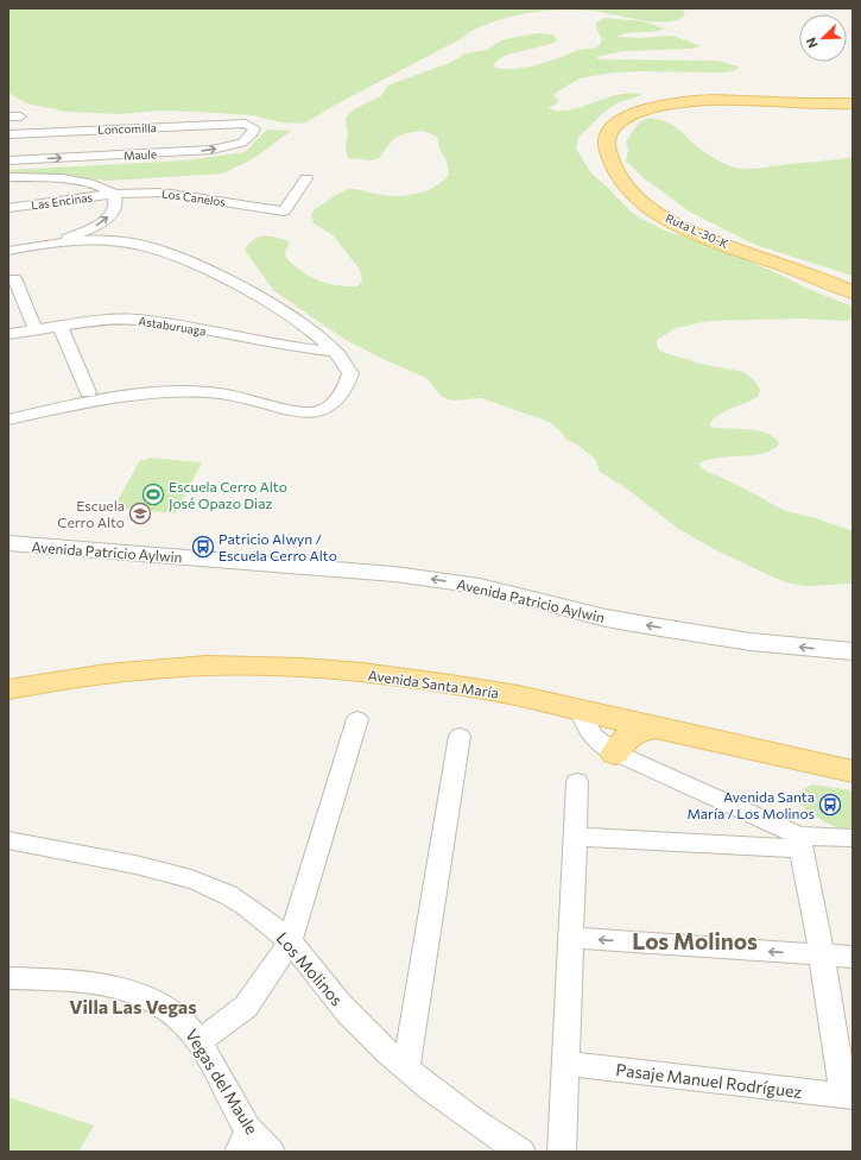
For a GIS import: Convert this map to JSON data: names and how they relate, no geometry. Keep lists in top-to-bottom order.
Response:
{
  "streets": {
    "main road": ["Ruta L-30-K", "Avenida Santa María"],
    "street": [
      "Loncomilla",
      "Maule",
      "Los Canelos",
      "Las Encinas",
      "Astaburuaga",
      "Avenida Patricio Aylwin",
      "Los Molinos",
      "Pasaje Manuel Rodríguez",
      "Vegas del Maule"
    ]
  },
  "crossings": [
    ["Loncomilla", "Maule"],
    ["Los Canelos", "Las Encinas"]
  ],
  "one_way": ["Maule"],
  "districts": ["Los Molinos", "Villa Las Vegas"],
  "places": {
    "sports": ["Escuela Cerro Alto José Opazo Diaz"],
    "school or university": ["Escuela Cerro Alto"],
    "bus stop": ["Patricio Alwyn / Escuela Cerro Alto", "Avenida Santa María / Los Molinos"]
  },
  "north": "bottom left"
}
